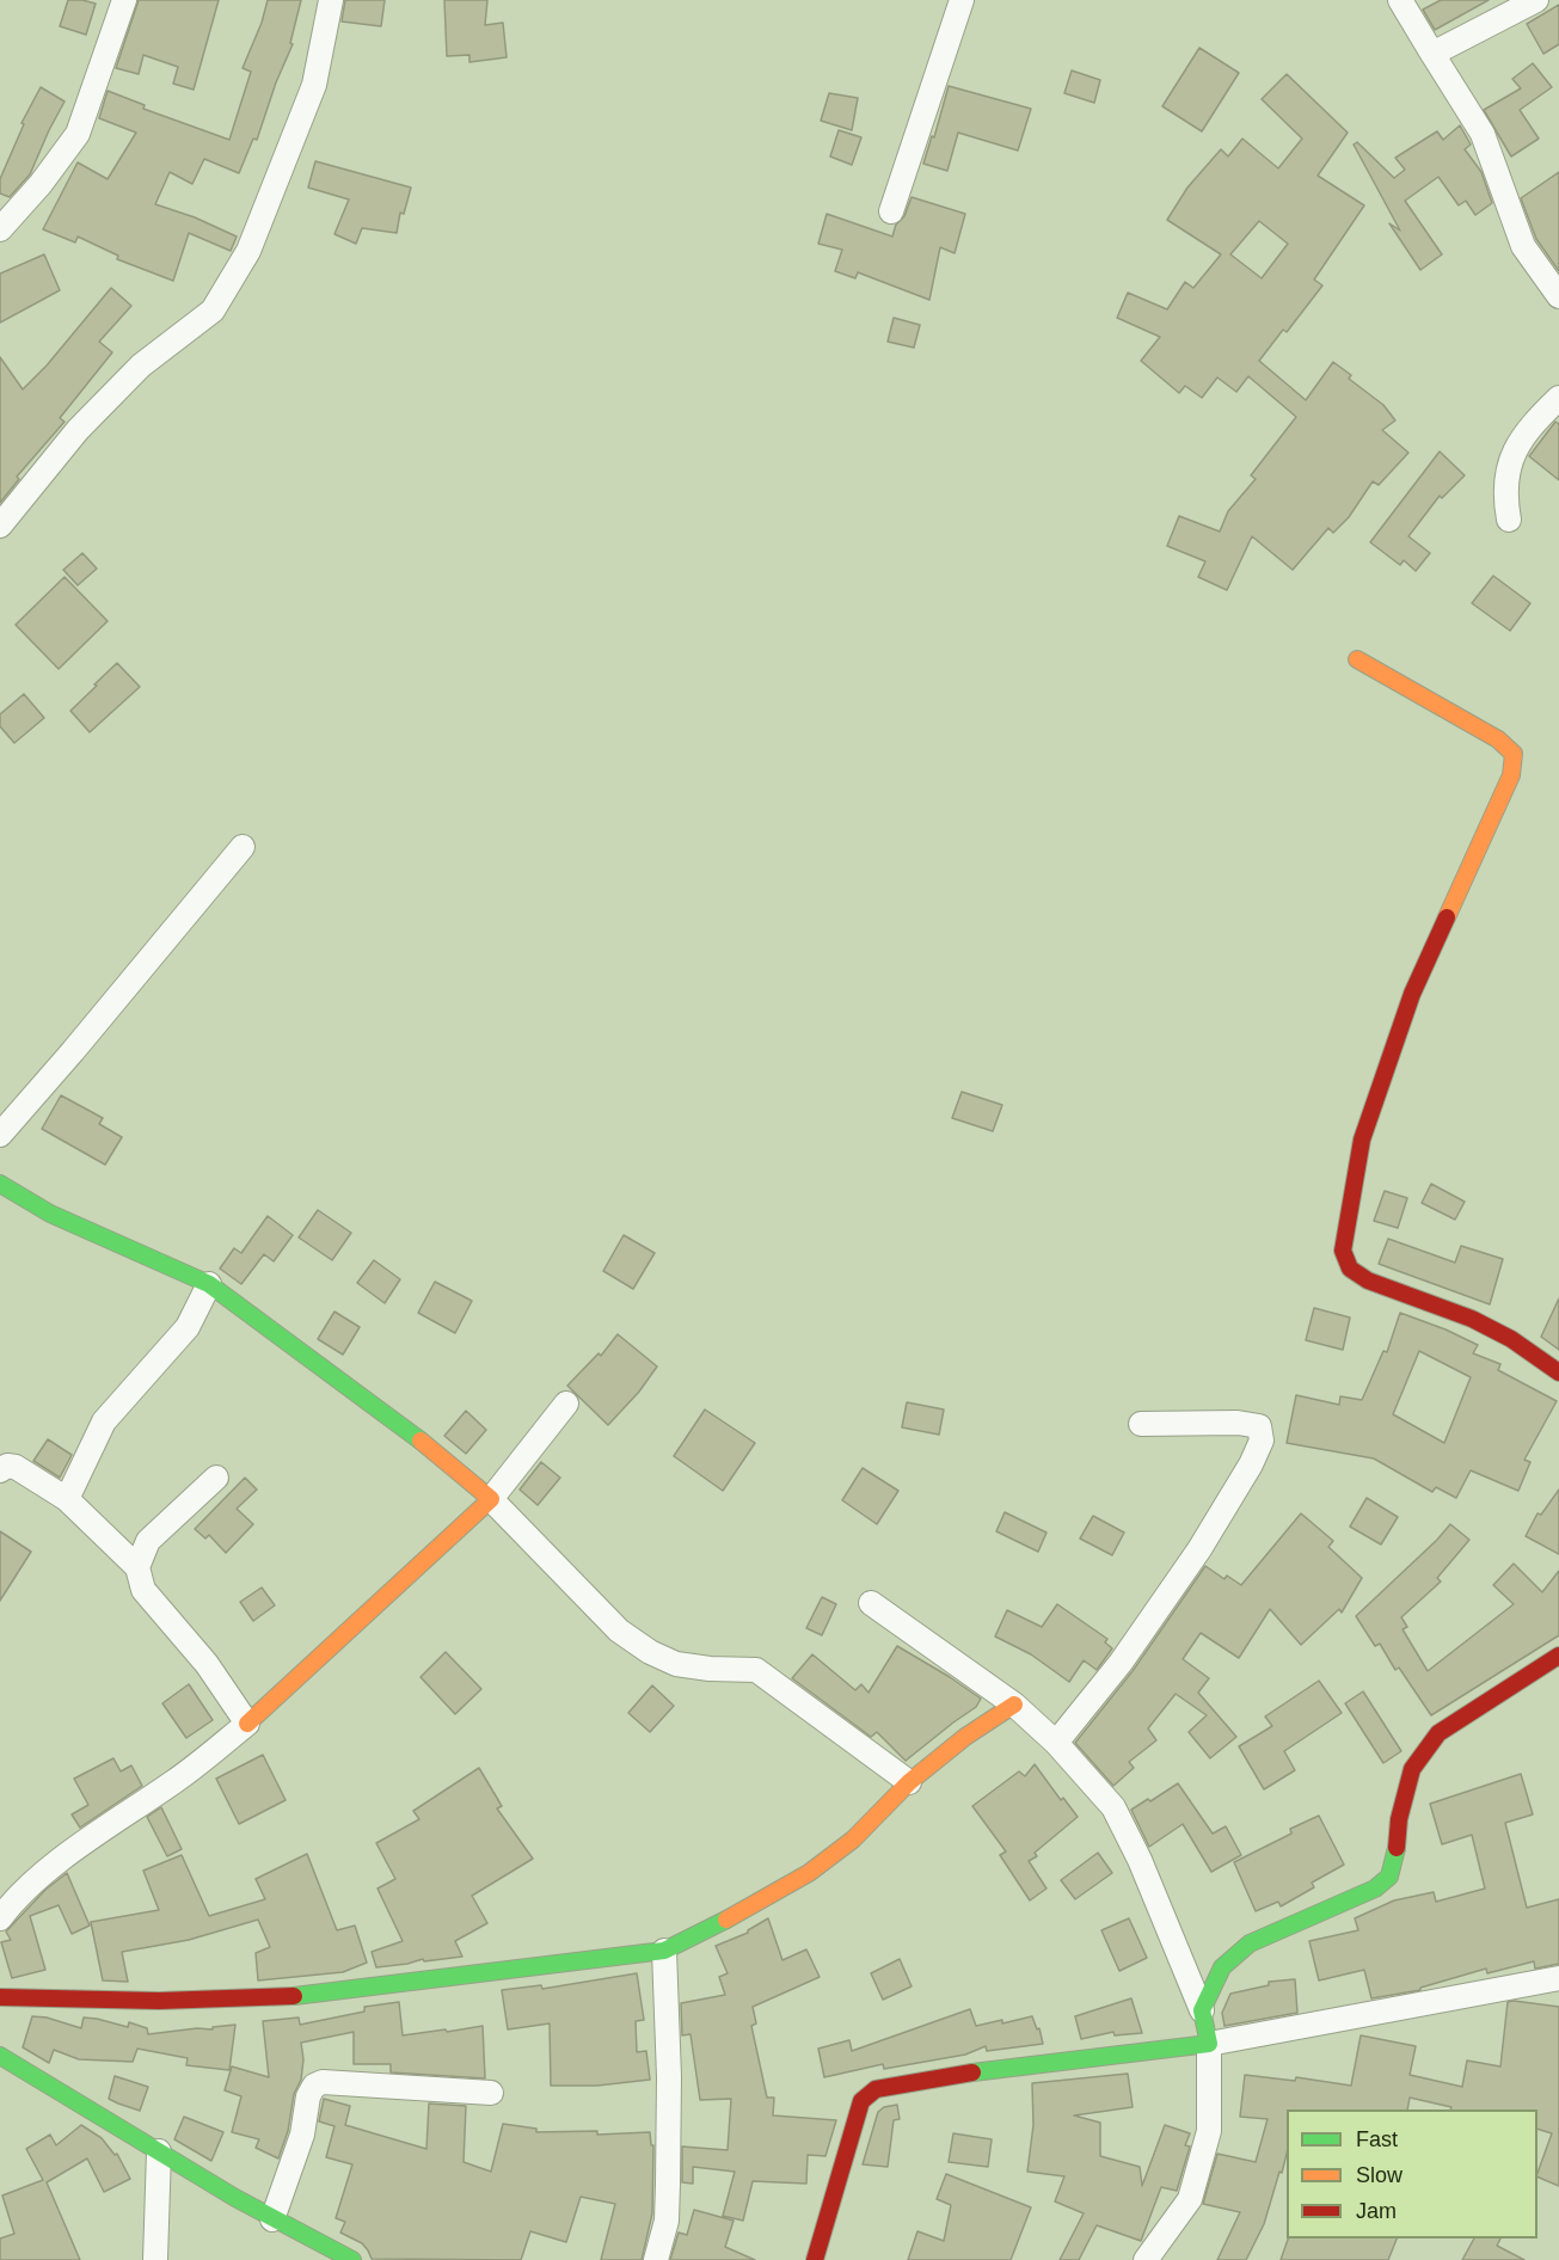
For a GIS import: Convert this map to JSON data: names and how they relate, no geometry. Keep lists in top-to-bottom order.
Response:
{
  "legend": ["Fast", "Slow", "Jam"]
}
